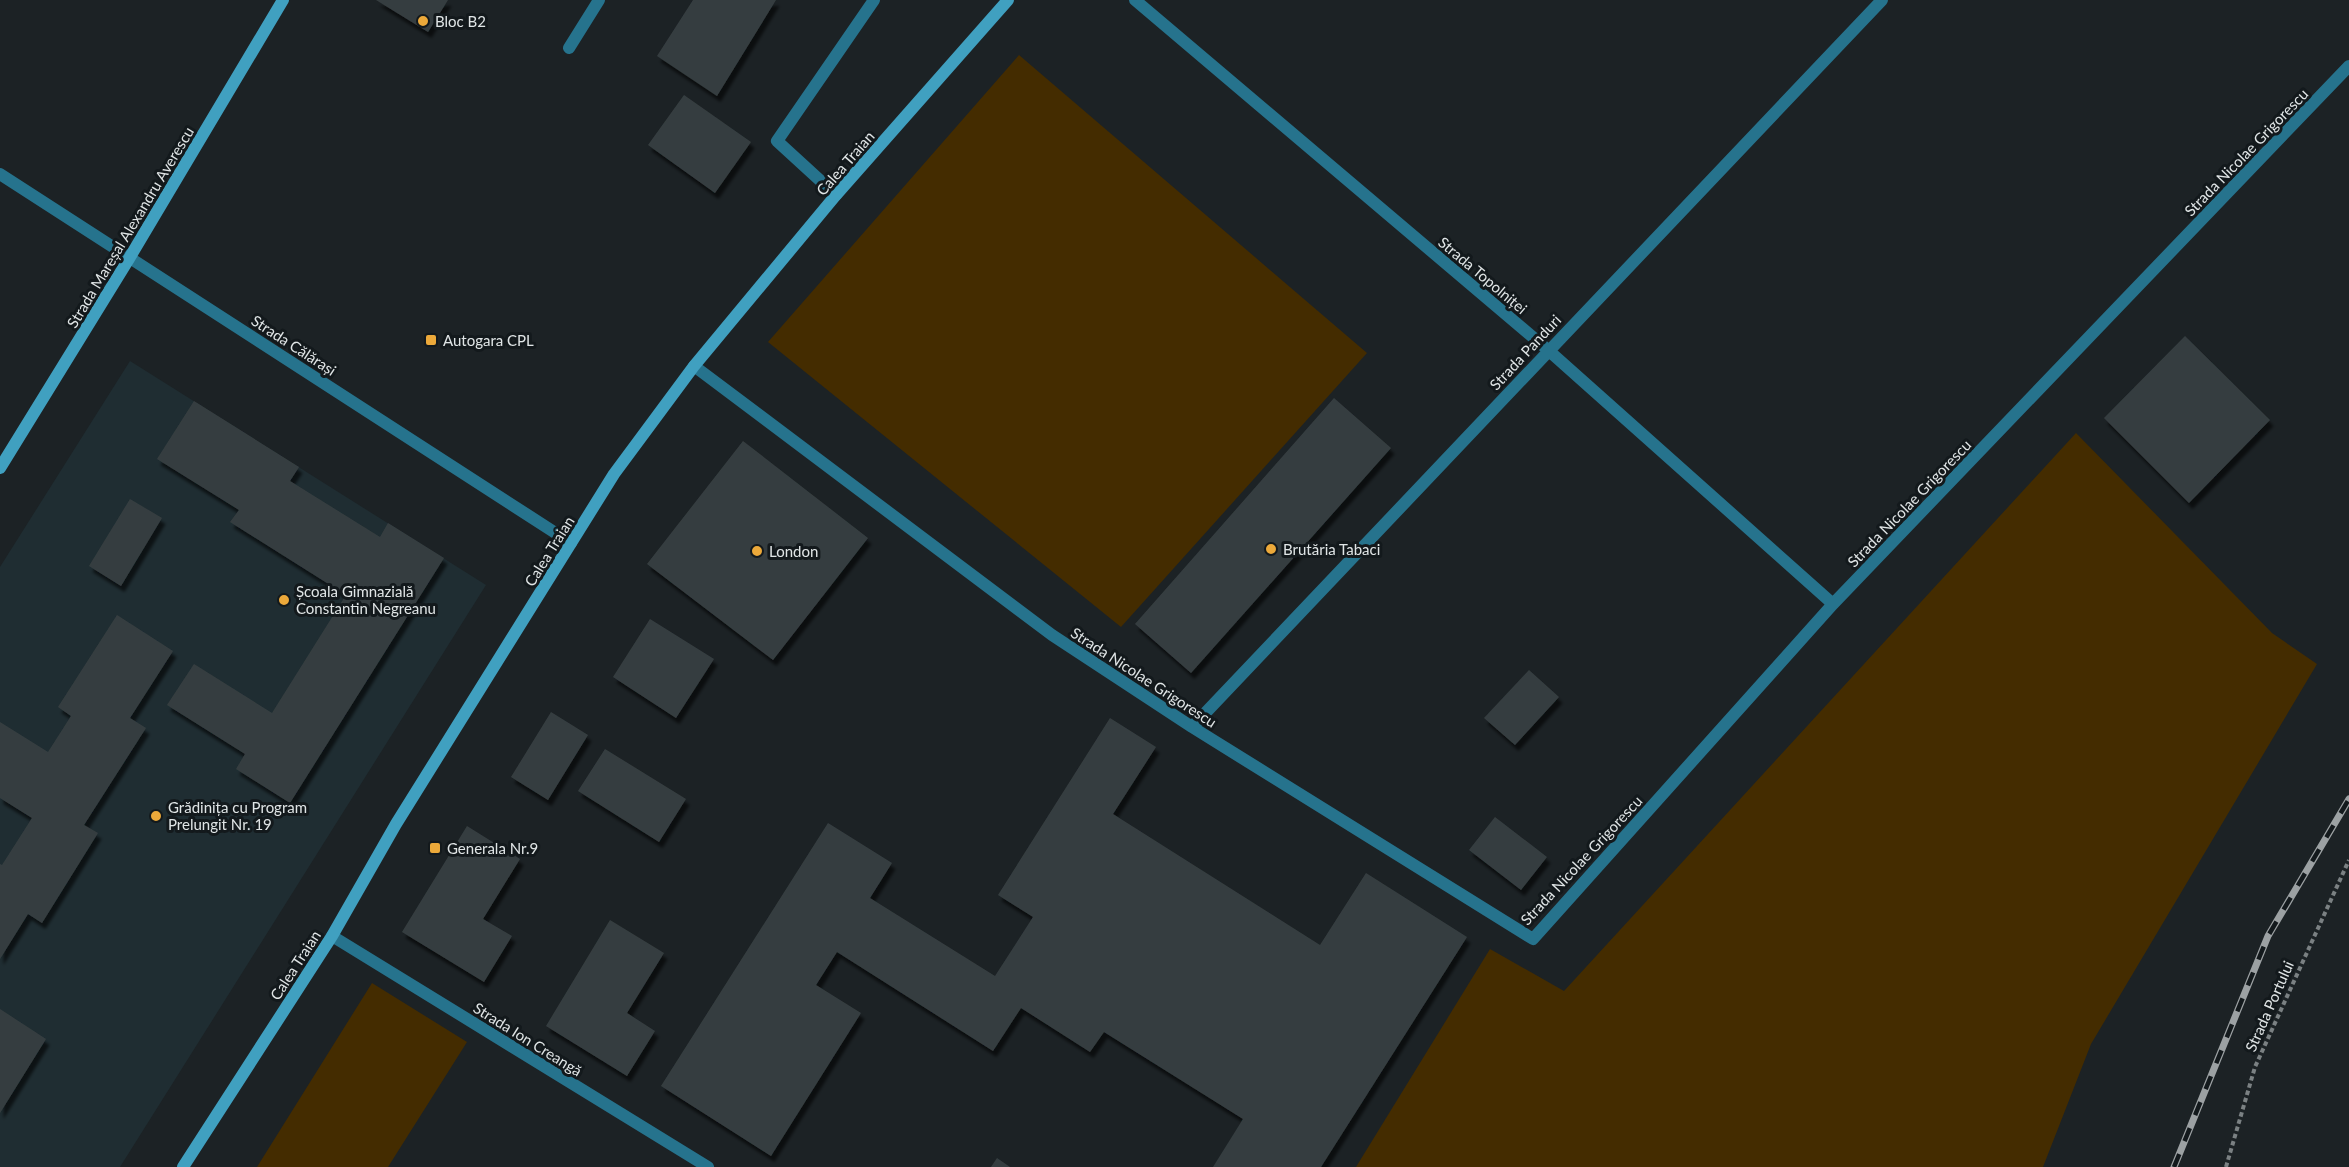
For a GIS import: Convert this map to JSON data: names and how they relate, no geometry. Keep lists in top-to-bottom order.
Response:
{
  "streets": {
    "street": [
      "Strada Nicolae Grigorescu",
      "Calea Traian",
      "Strada Mareșal Alexandru Averescu",
      "Strada Topolniței",
      "Strada Călărași",
      "Strada Panduri",
      "Strada Ion Creangă"
    ],
    "path": ["Strada Portului"]
  },
  "crossings": [
    ["Strada Nicolae Grigorescu", "Calea Traian"],
    ["Strada Nicolae Grigorescu", "Strada Topolniței"],
    ["Strada Nicolae Grigorescu", "Strada Panduri"],
    ["Calea Traian", "Strada Călărași"],
    ["Calea Traian", "Strada Ion Creangă"],
    ["Strada Mareșal Alexandru Averescu", "Strada Călărași"],
    ["Strada Topolniței", "Strada Panduri"]
  ],
  "places": {
    "other": [
      "Bloc B2",
      "Brutăria Tabaci",
      "London",
      "Școala Gimnazială Constantin Negreanu",
      "Grădinița cu Program Prelungit Nr. 19"
    ],
    "transit": ["Autogara CPL", "Generala Nr.9"]
  }
}
